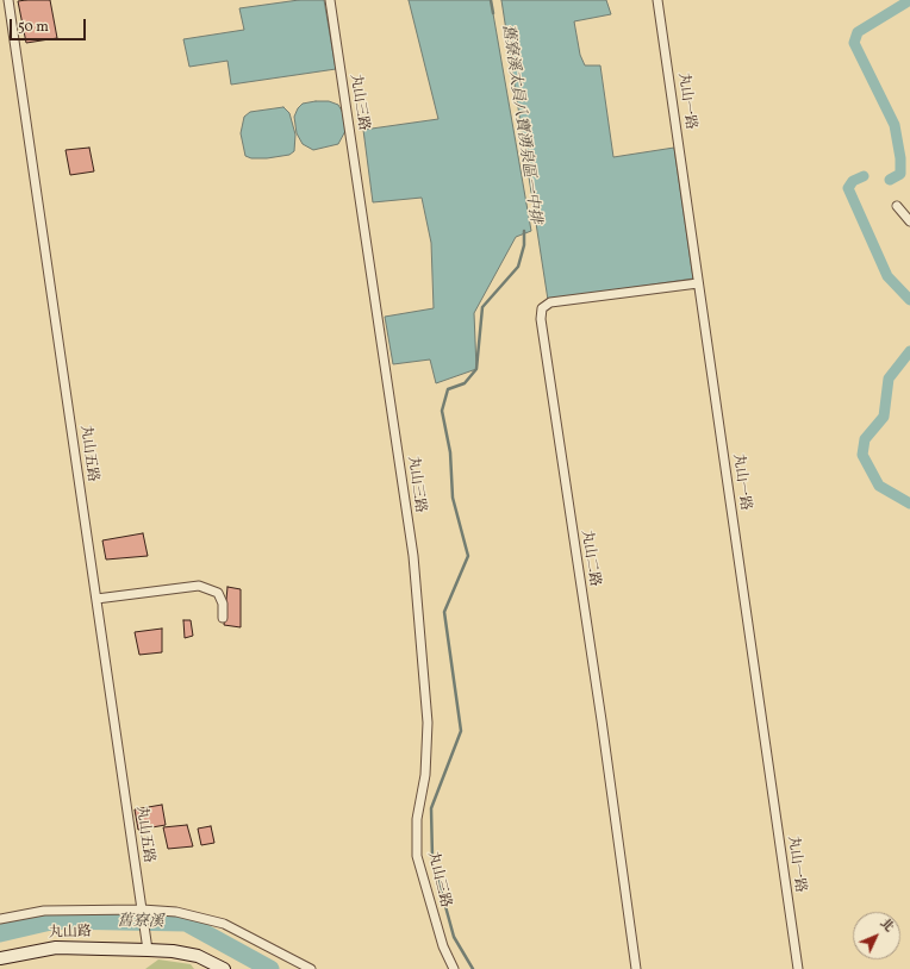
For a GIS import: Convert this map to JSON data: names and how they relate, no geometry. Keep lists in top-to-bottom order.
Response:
{
  "streets": {
    "street": [
      "丸山一路",
      "丸山三路",
      "丸山五路",
      "丸山二路",
      "丸山路"
    ]
  },
  "crossings": [
    ["丸山一路", "丸山二路"],
    ["丸山五路", "丸山路"]
  ],
  "water": ["舊寮溪太員八寶湧泉區一中排", "舊寮溪"],
  "scale_bar": "50 m",
  "north": "top right"
}
